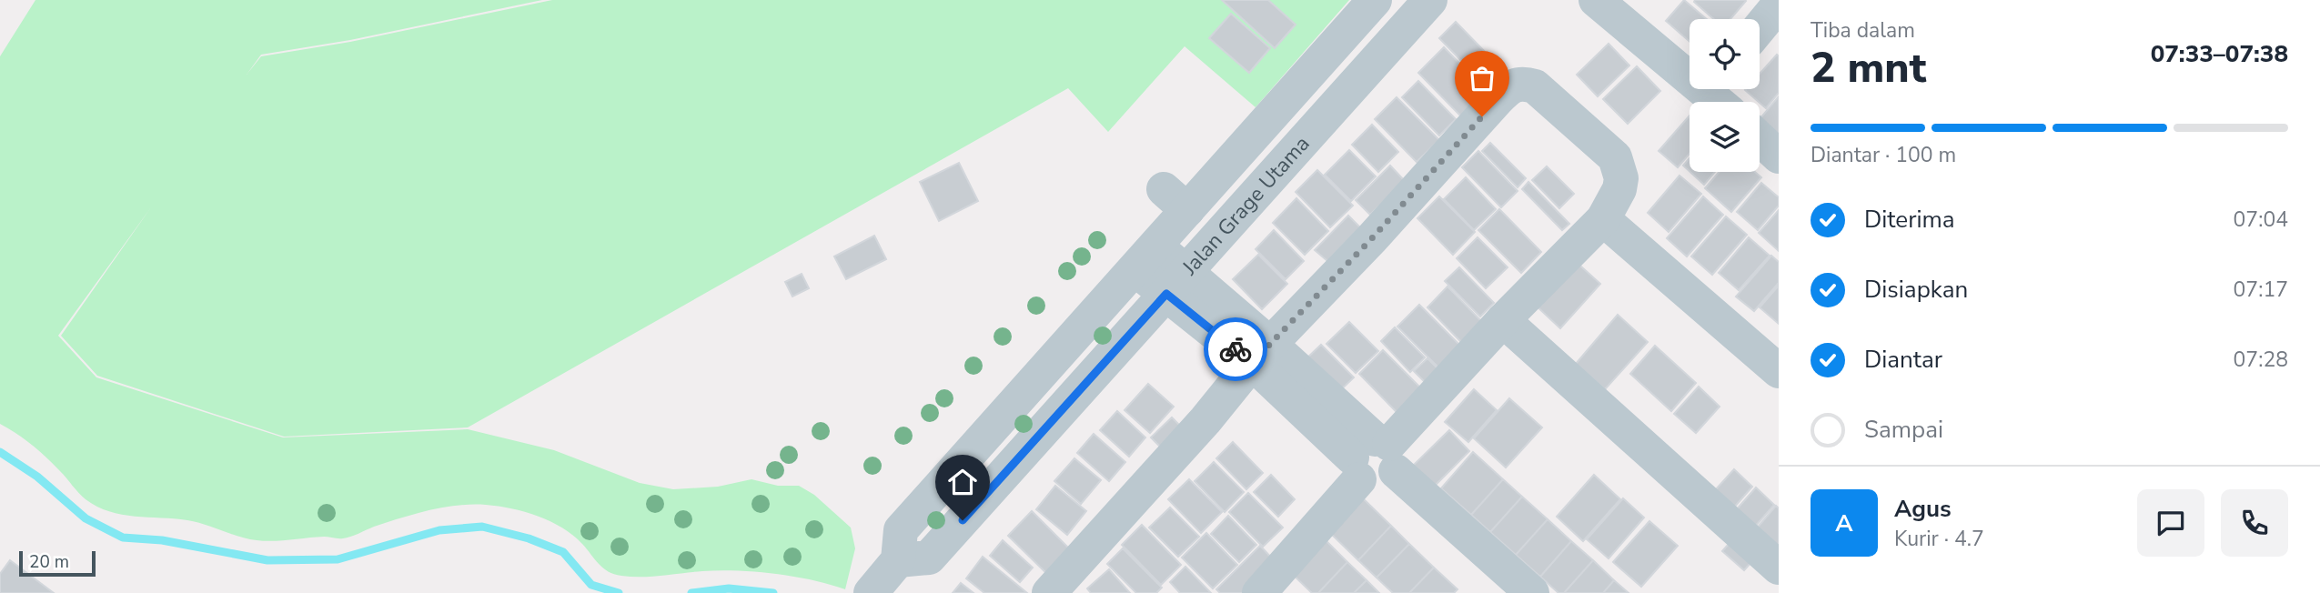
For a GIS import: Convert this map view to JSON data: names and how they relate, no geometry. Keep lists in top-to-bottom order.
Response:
{
  "streets": {
    "street": ["Jalan Grage Utama"]
  },
  "scale_bar": "20 m",
  "page": {
    "heading": ["2 mnt", "Tiba dalam", "07:33–07:38"],
    "panel": ["Agus", "Kurir · 4.7"],
    "bar": "Diantar · 100 m",
    "list": [
      ["Diterima", "07:04"],
      ["Disiapkan", "07:17"],
      ["Diantar", "07:28"],
      "Sampai"
    ],
    "round": "A",
    "scale": "20 m"
  }
}
